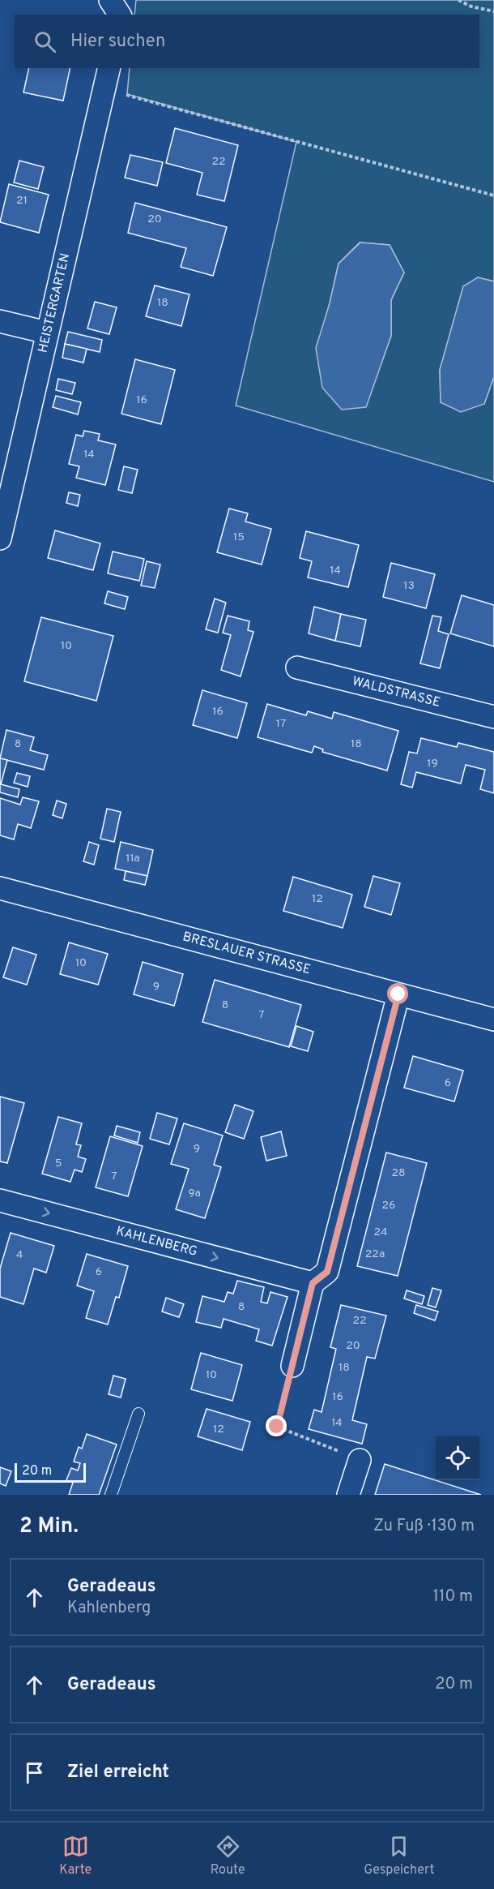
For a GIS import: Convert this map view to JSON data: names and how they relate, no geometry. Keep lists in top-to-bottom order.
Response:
{
  "streets": {
    "street": [
      "HEISTERGARTEN",
      "WALDSTRASSE",
      "BRESLAUER STRASSE",
      "KAHLENBERG"
    ]
  },
  "one_way": ["KAHLENBERG"],
  "house_numbers": [
    "22",
    "21",
    "20",
    "18",
    "16",
    "14",
    "15",
    "14",
    "13",
    "10",
    "16",
    "17",
    "8",
    "18",
    "19",
    "11a",
    "12",
    "10",
    "9",
    "8",
    "7",
    "6",
    "9",
    "5",
    "28",
    "7",
    "9a",
    "26",
    "24",
    "22a",
    "4",
    "6",
    "8",
    "22",
    "20",
    "18",
    "10",
    "16",
    "14",
    "12"
  ],
  "scale_bar": "20 m",
  "page": {
    "search": "Hier suchen",
    "scale": "20 m",
    "heading": ["2 Min.", "Zu Fuß · 130 m"],
    "list": [
      ["Geradeaus", "Kahlenberg", "110 m"],
      ["Geradeaus", "20 m"],
      "Ziel erreicht"
    ],
    "nav": ["Karte", "Route", "Gespeichert"]
  }
}
